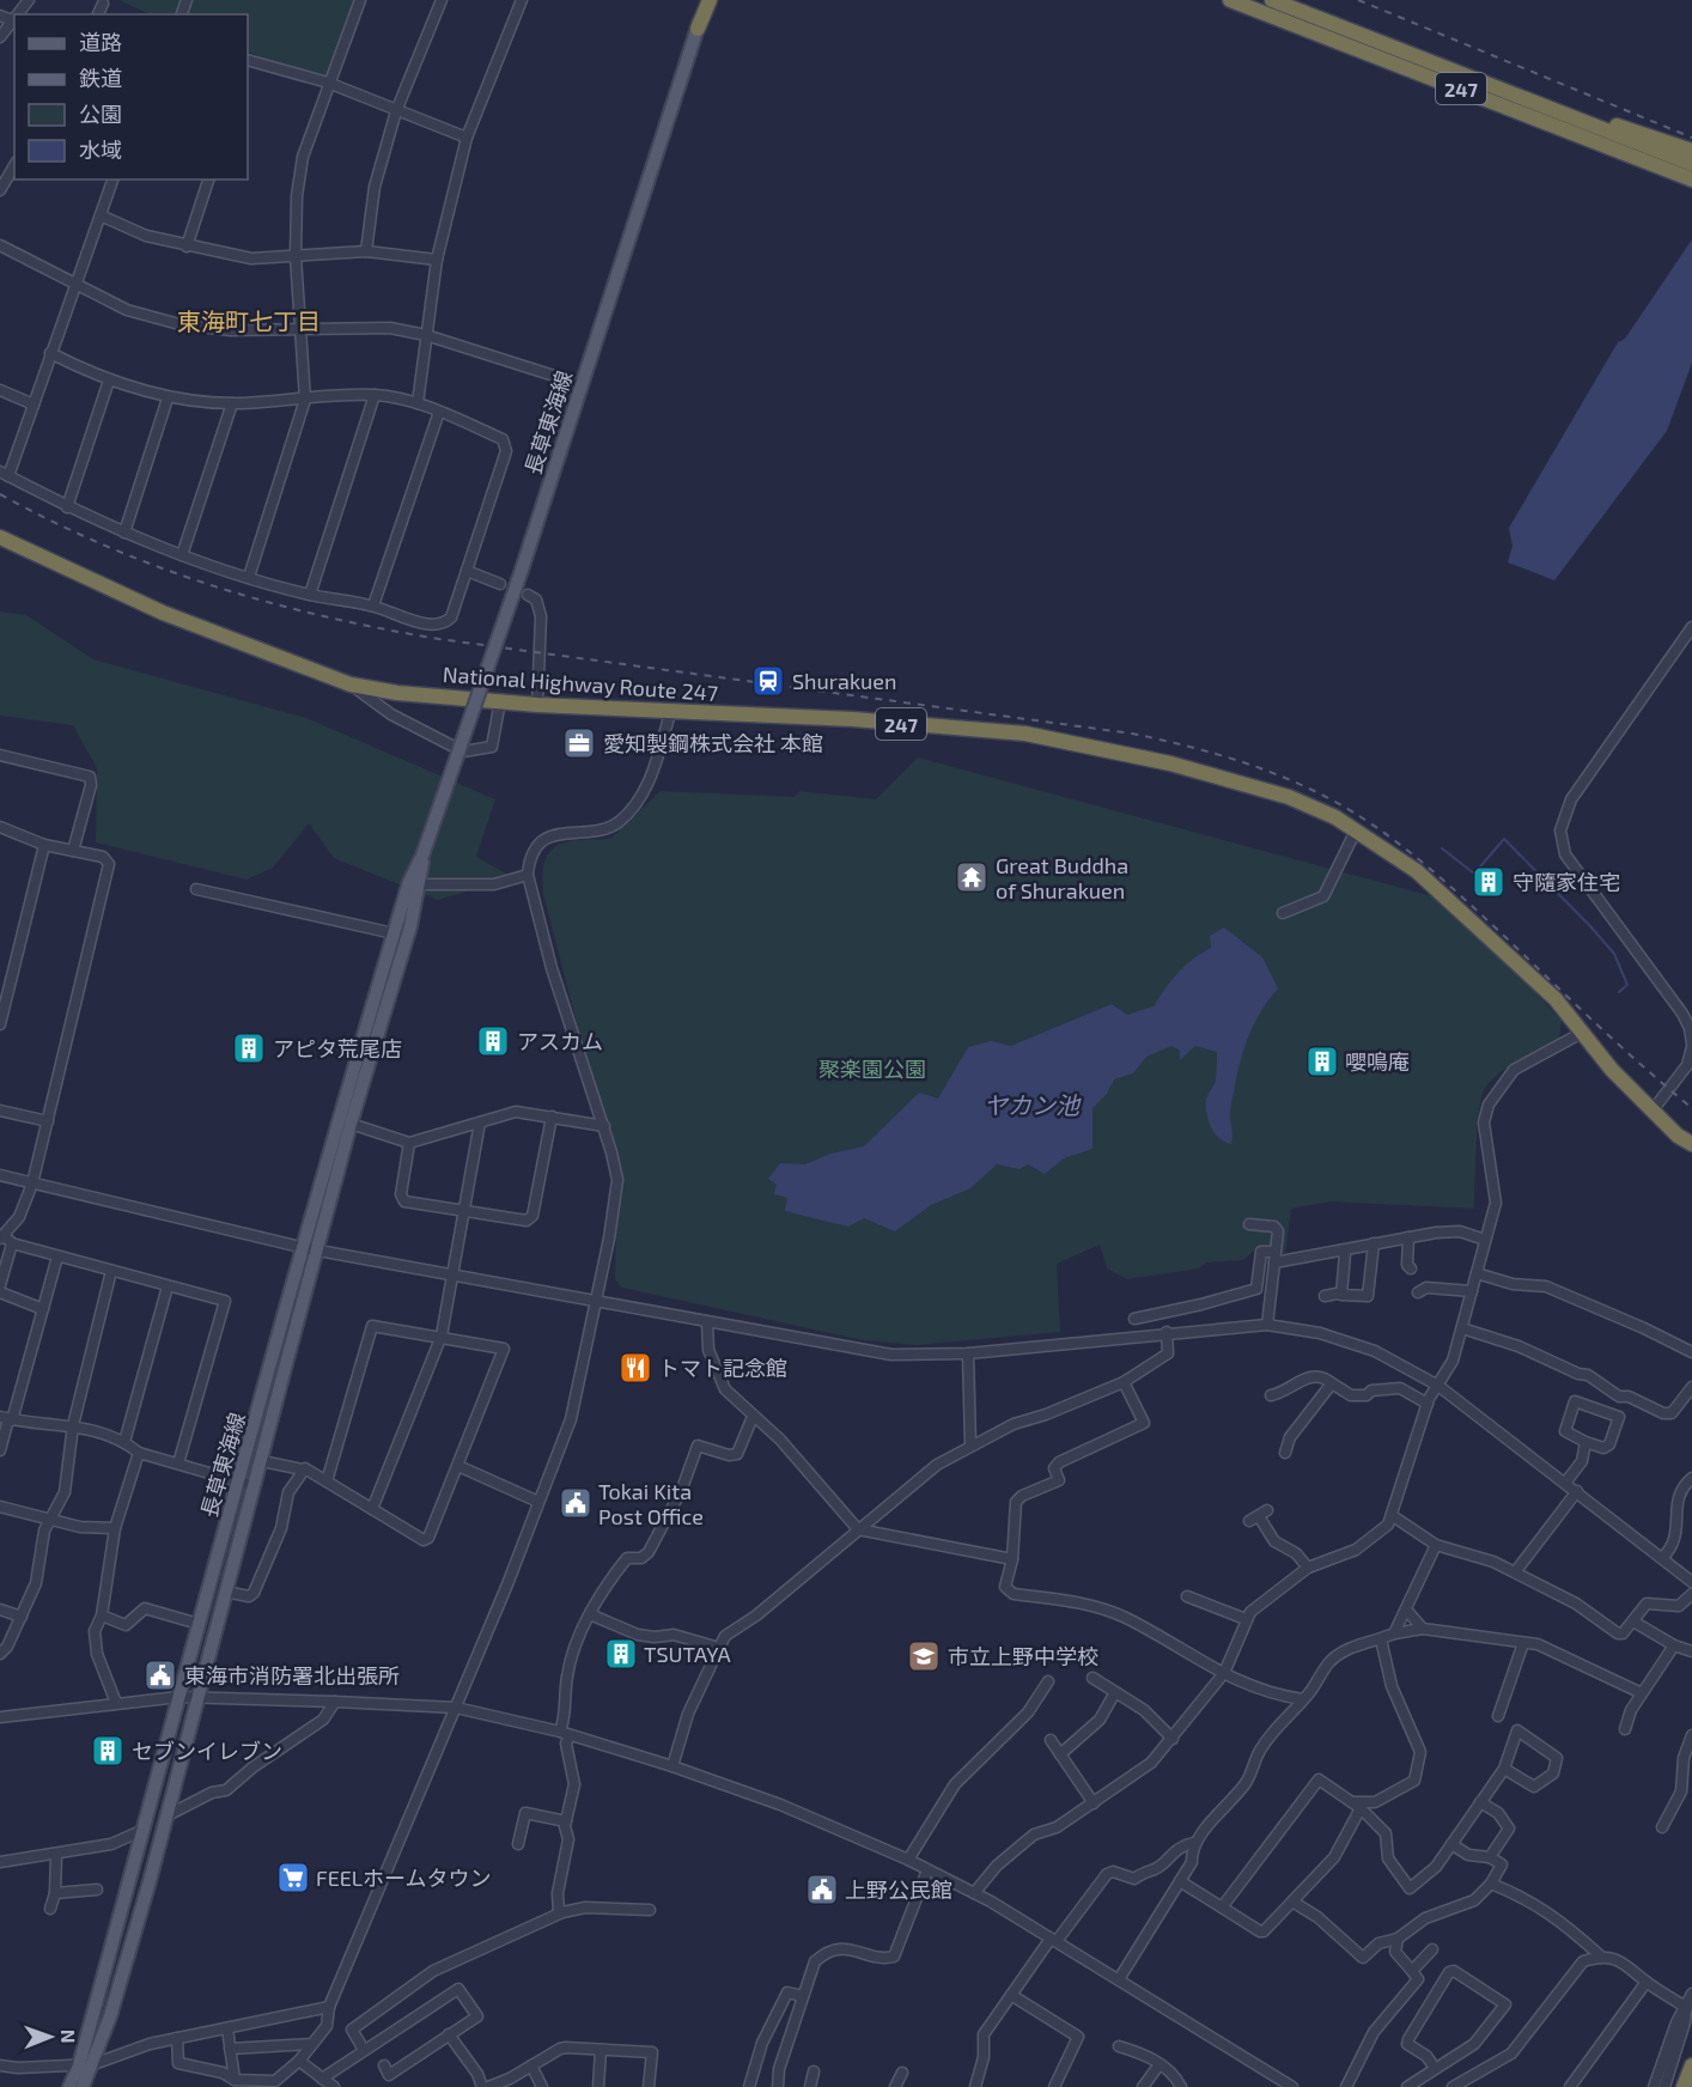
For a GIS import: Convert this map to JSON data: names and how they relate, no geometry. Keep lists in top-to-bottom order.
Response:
{
  "streets": {
    "highway": ["247", "National Highway Route 247"],
    "main road": ["長草東海線"]
  },
  "districts": ["東海町七丁目"],
  "water": ["ヤカン池"],
  "parks": ["聚楽園公園"],
  "places": {
    "station": ["Shurakuen"],
    "office": ["愛知製鋼株式会社 本館"],
    "temple": ["Great Buddha of Shurakuen"],
    "building": [
      "守隨家住宅",
      "アスカム",
      "アピタ荒尾店",
      "嚶鳴庵",
      "TSUTAYA",
      "セブンイレブン"
    ],
    "restaurant": ["トマト記念館"],
    "public building": ["Tokai Kita Post Office", "東海市消防署北出張所", "上野公民館"],
    "school or university": ["市立上野中学校"],
    "supermarket": ["FEELホームタウン"]
  },
  "legend": [
    "道路",
    "鉄道",
    "公園",
    "水域"
  ],
  "north": "right"
}
